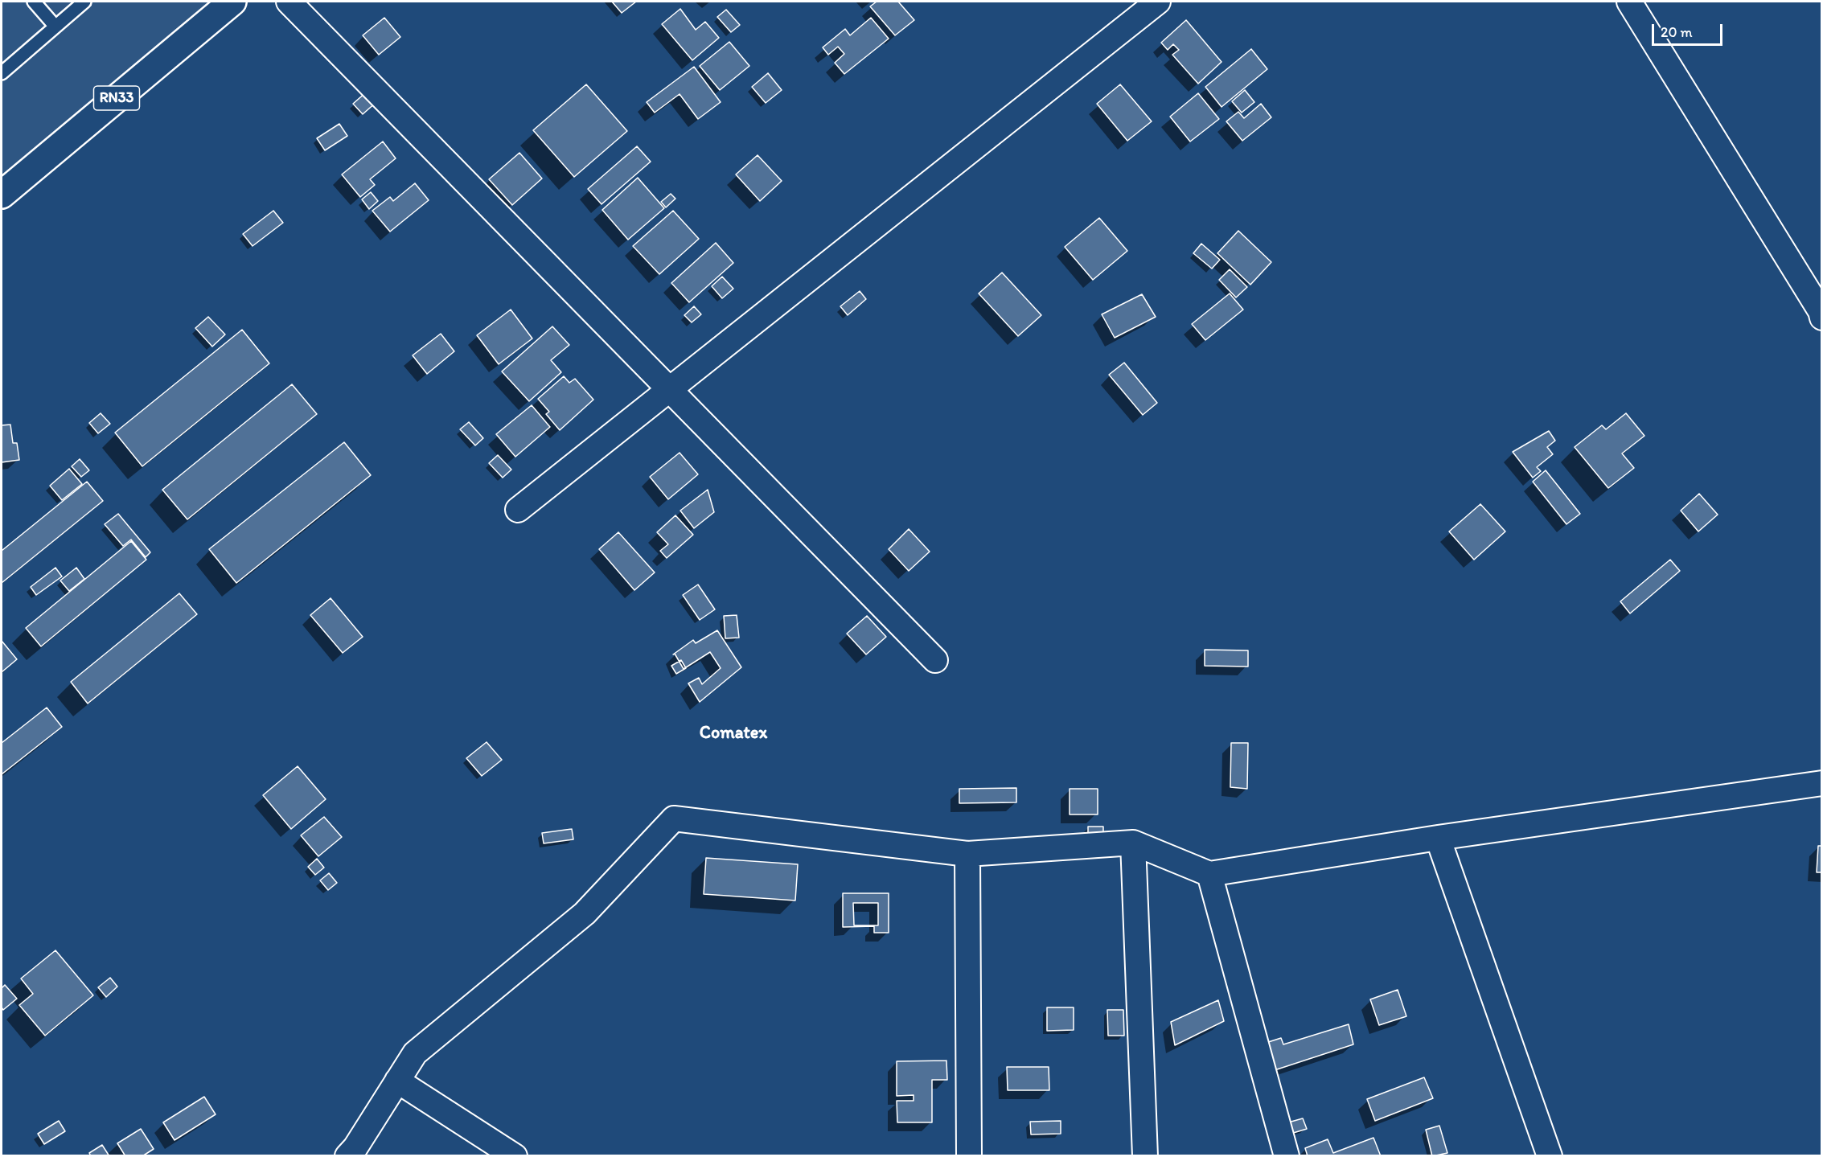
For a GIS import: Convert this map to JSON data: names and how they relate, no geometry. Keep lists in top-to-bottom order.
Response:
{
  "streets": {
    "main road": ["RN33"]
  },
  "districts": ["Comatex"],
  "scale_bar": "20 m"
}
